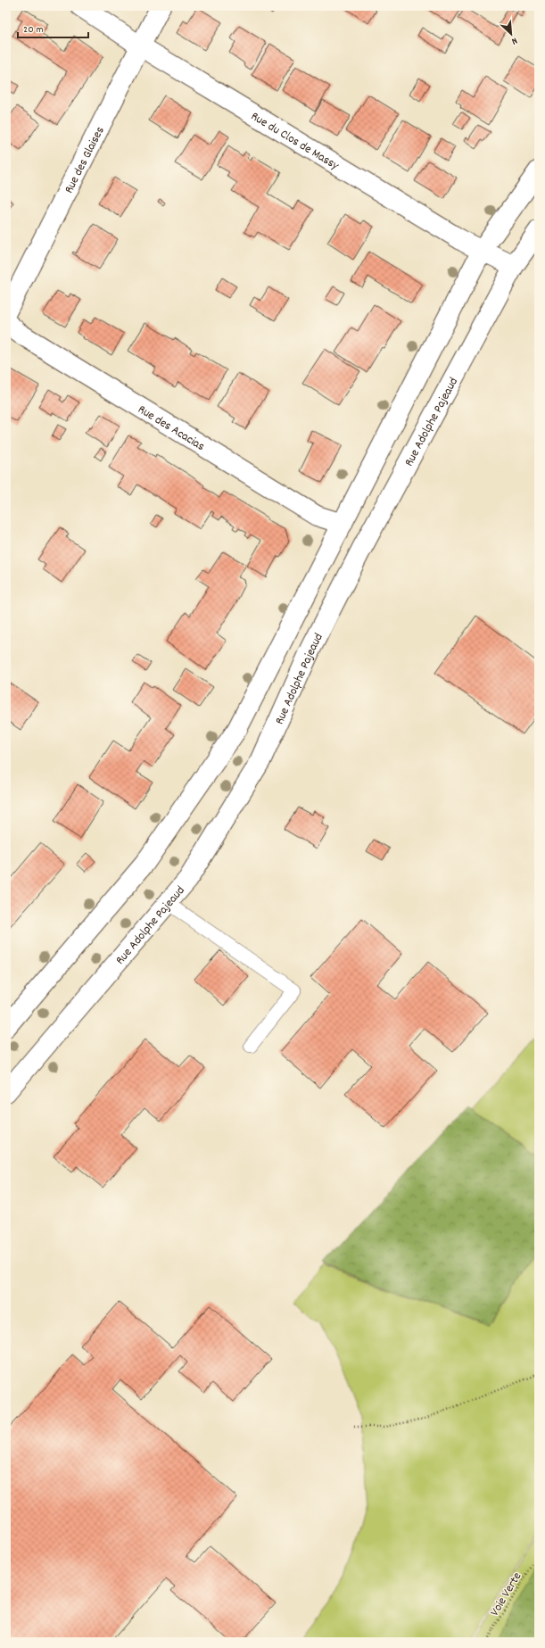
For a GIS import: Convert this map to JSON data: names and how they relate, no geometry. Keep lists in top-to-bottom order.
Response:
{
  "streets": {
    "main road": [
      "Rue du Clos de Massy",
      "Rue des Glaises",
      "Rue Adolphe Pajeaud",
      "Rue des Acacias"
    ],
    "path": ["Voie Verte"]
  },
  "crossings": [
    ["Rue du Clos de Massy", "Rue des Glaises"],
    ["Rue du Clos de Massy", "Rue Adolphe Pajeaud"]
  ],
  "scale_bar": "20 m",
  "north": "bottom right"
}
